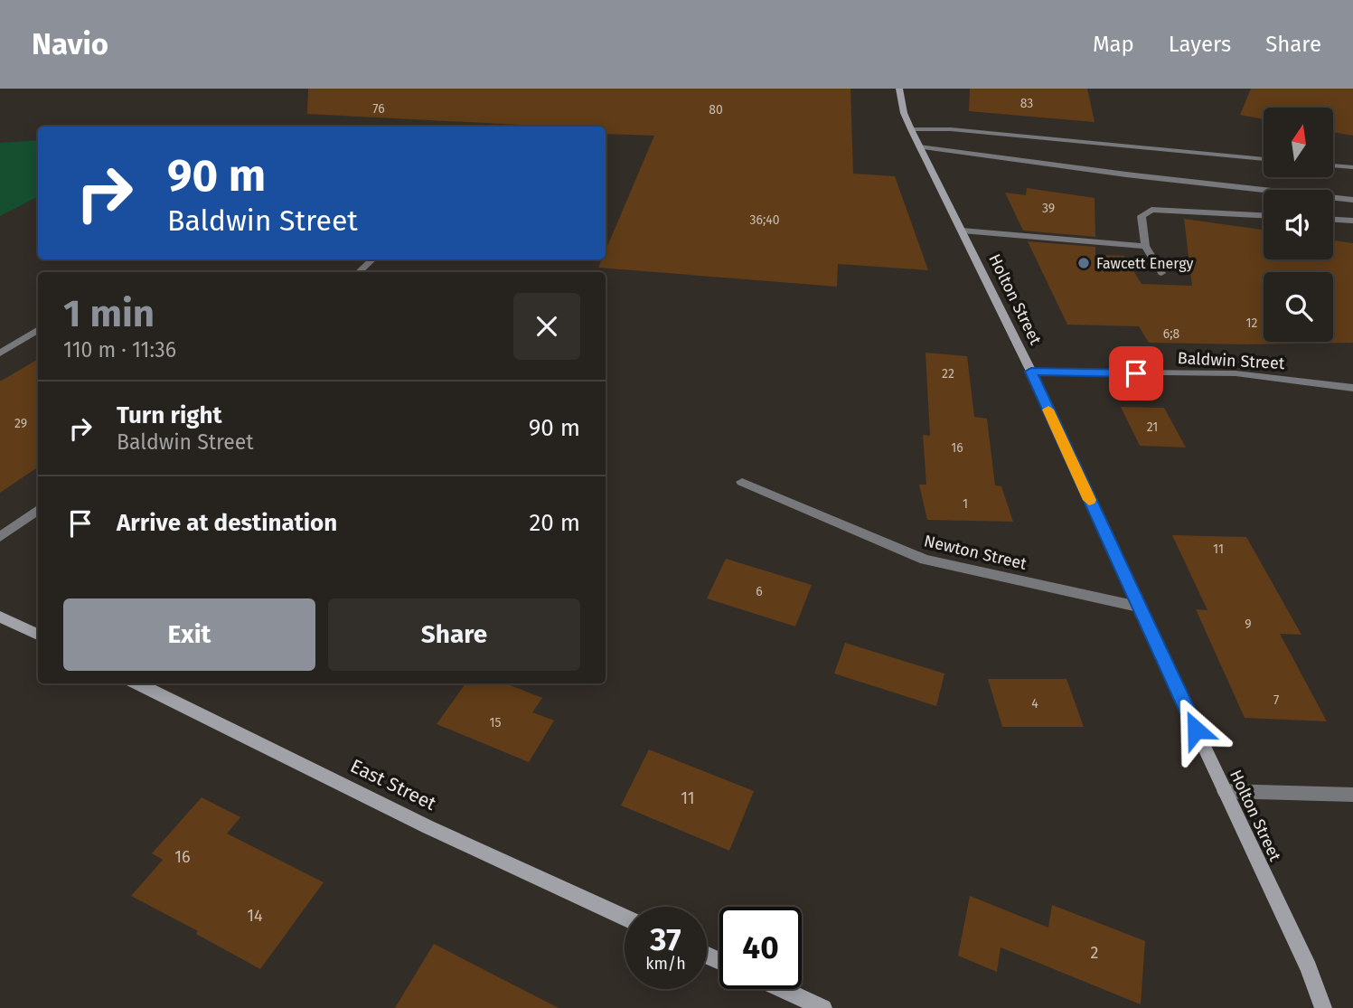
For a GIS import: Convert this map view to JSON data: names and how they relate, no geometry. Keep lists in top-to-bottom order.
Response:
{
  "streets": {
    "street": [
      "Holton Street",
      "Baldwin Street",
      "Newton Street",
      "East Street"
    ]
  },
  "crossings": [
    ["Holton Street", "Baldwin Street"],
    ["Holton Street", "Newton Street"]
  ],
  "places": ["Fawcett Energy"],
  "house_numbers": [
    "83",
    "76",
    "80",
    "39",
    "36;40",
    "12",
    "6;8",
    "22",
    "29",
    "21",
    "16",
    "1",
    "11",
    "6",
    "9",
    "7",
    "4",
    "15",
    "11",
    "16",
    "14",
    "2"
  ],
  "north": "top",
  "page": {
    "header": "Navio",
    "nav": ["Map", "Layers", "Share"],
    "turn": ["90 m", "Baldwin Street"],
    "heading": ["1 min", "110 m · 11:36"],
    "list": [
      {
        "name": "Turn right",
        "note": "Baldwin Street",
        "value": "90 m"
      },
      {
        "name": "Arrive at destination",
        "value": "20 m"
      }
    ],
    "buttons": ["Exit", "Share"],
    "speed": "37 km/h",
    "limit": "40"
  }
}
